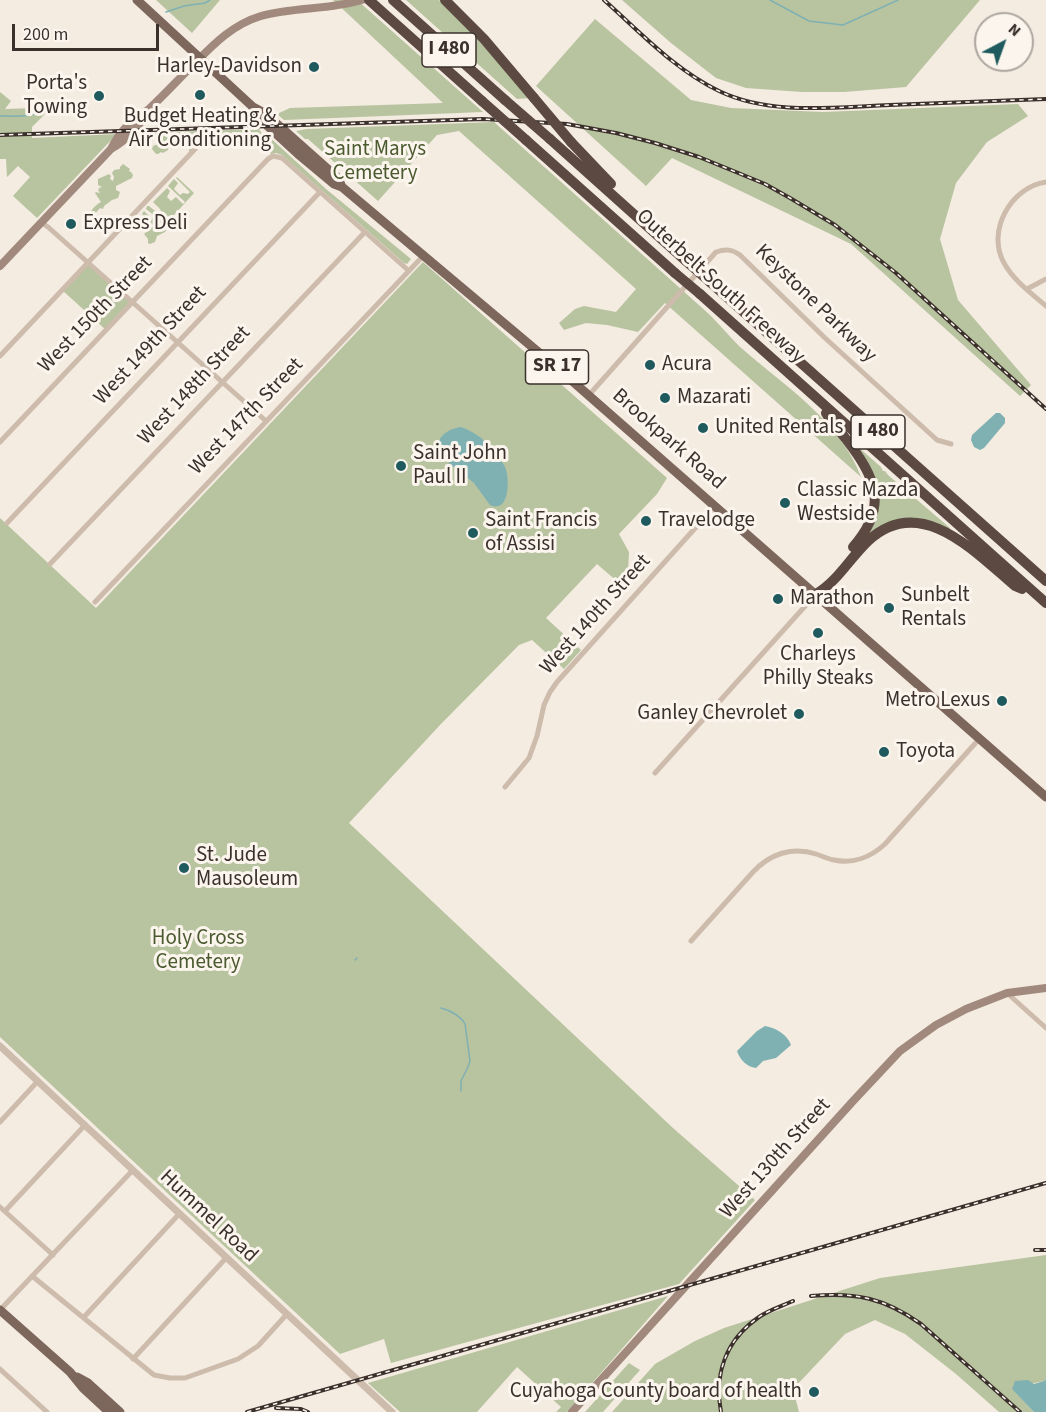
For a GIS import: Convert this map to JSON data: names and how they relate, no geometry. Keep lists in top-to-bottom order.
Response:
{
  "streets": {
    "highway": ["I 480", "Outerbelt South Freeway"],
    "main road": ["SR 17", "Brookpark Road", "West 130th Street"],
    "street": [
      "Keystone Parkway",
      "West 150th Street",
      "West 149th Street",
      "West 148th Street",
      "West 147th Street",
      "West 140th Street",
      "Hummel Road"
    ]
  },
  "crossings": [
    ["Keystone Parkway", "Brookpark Road"],
    ["West 150th Street", "West 149th Street"],
    ["West 147th Street", "Brookpark Road"],
    ["Brookpark Road", "West 140th Street"]
  ],
  "parks": ["Saint Marys Cemetery", "Holy Cross Cemetery"],
  "places": [
    "Harley-Davidson",
    "Budget Heating & Air Conditioning",
    "Porta's Towing",
    "Express Deli",
    "Acura",
    "Mazarati",
    "United Rentals",
    "Saint John Paul II",
    "Classic Mazda Westside",
    "Travelodge",
    "Saint Francis of Assisi",
    "Marathon",
    "Sunbelt Rentals",
    "Charleys Philly Steaks",
    "Metro Lexus",
    "Ganley Chevrolet",
    "Toyota",
    "St. Jude Mausoleum",
    "Cuyahoga County board of health"
  ],
  "scale_bar": "200 m",
  "north": "top right"
}
